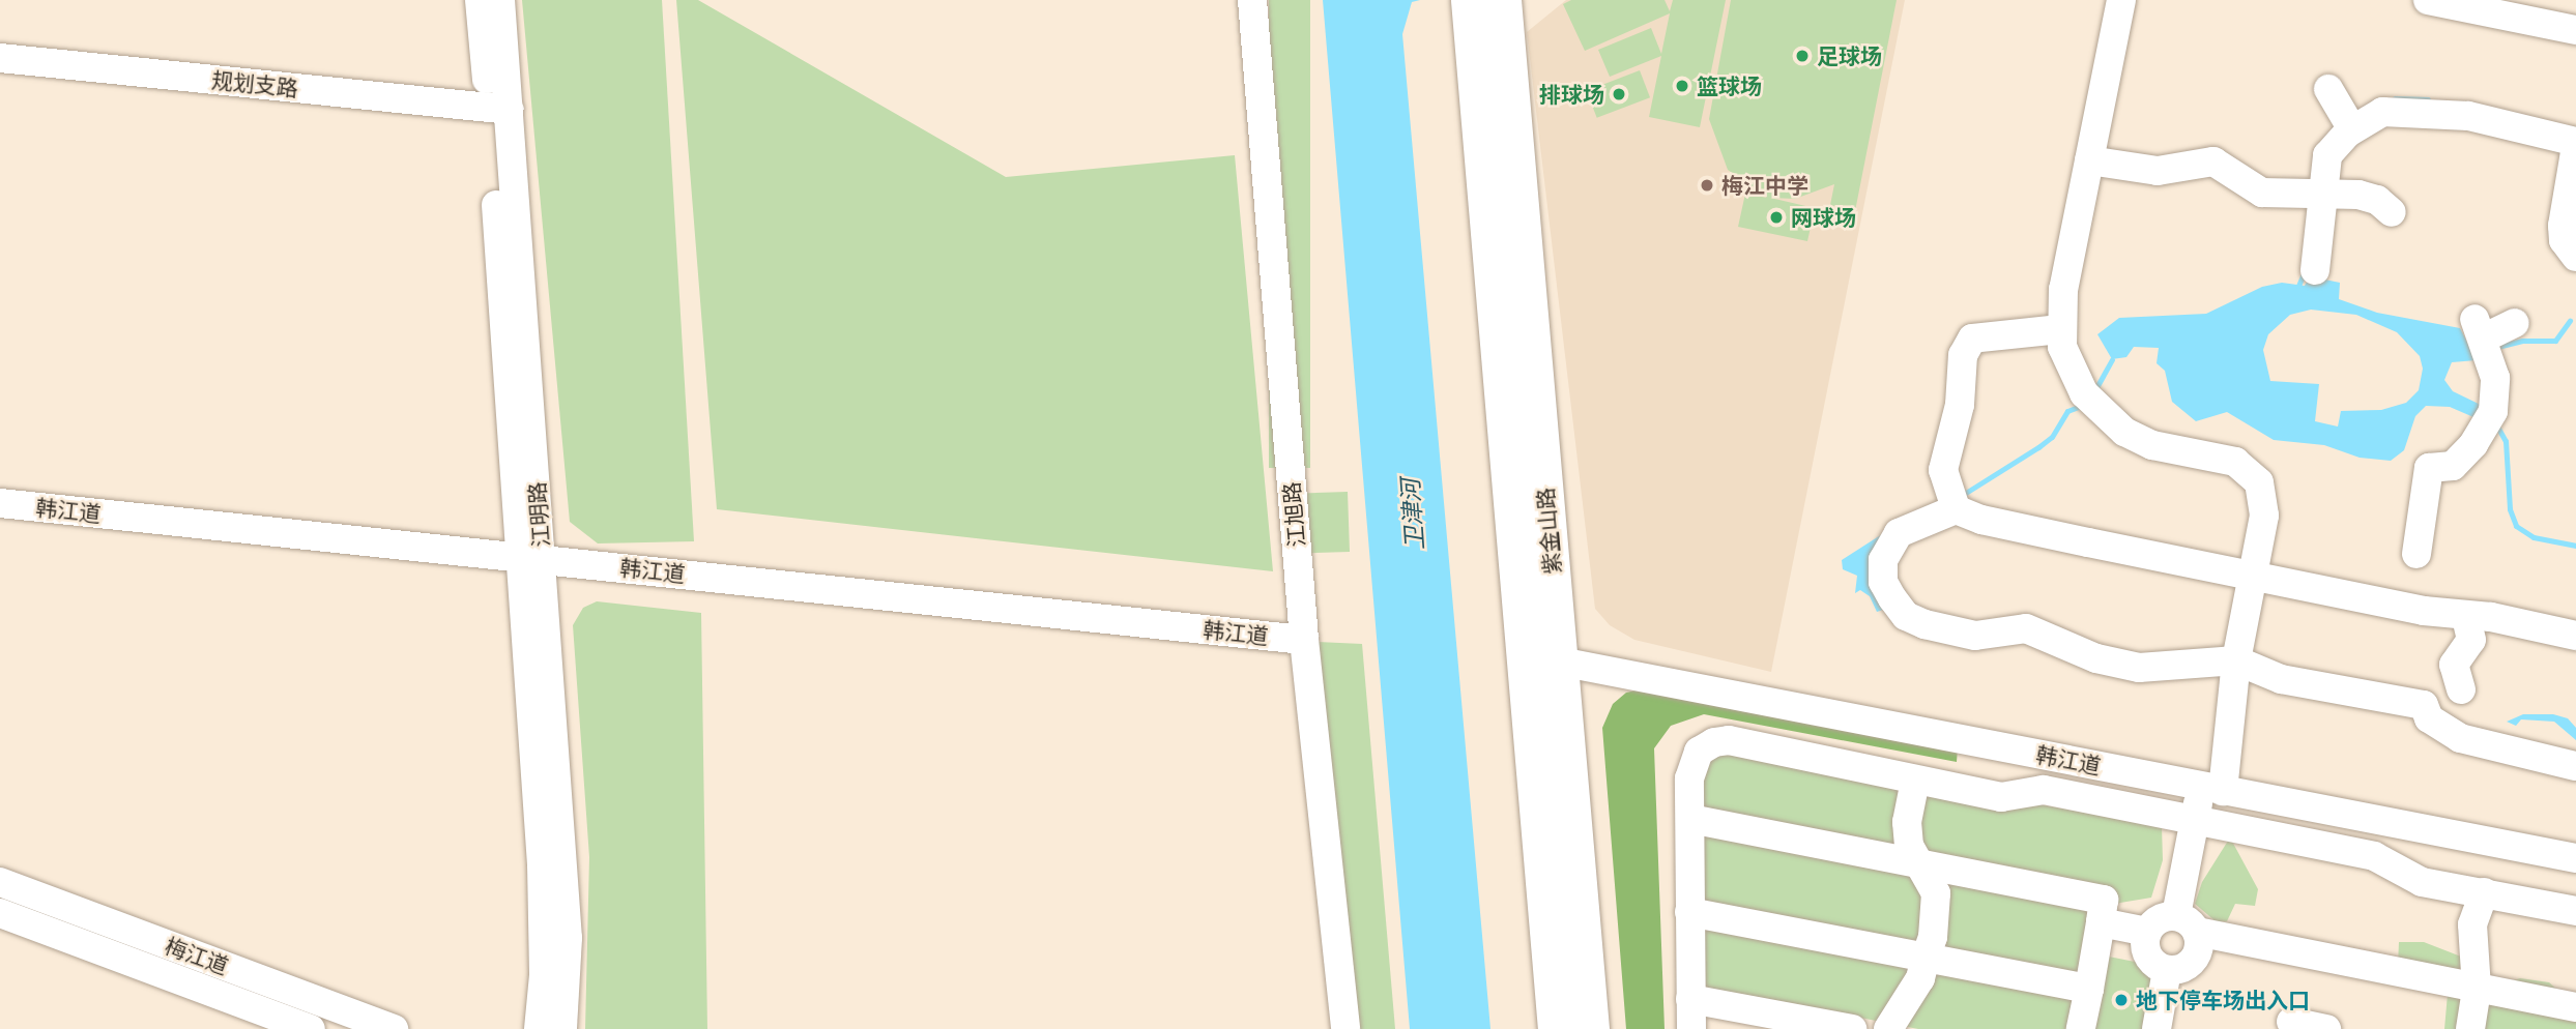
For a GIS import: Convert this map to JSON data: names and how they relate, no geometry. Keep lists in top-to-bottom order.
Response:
{
  "streets": {
    "main road": ["紫金山路"],
    "street": [
      "规划支路",
      "韩江道",
      "江明路",
      "江旭路",
      "梅江道"
    ]
  },
  "crossings": [
    ["规划支路", "江明路"],
    ["韩江道", "江明路"],
    ["韩江道", "江旭路"],
    ["韩江道", "紫金山路"]
  ],
  "water": ["卫津河"],
  "places": [
    "足球场",
    "篮球场",
    "排球场",
    "梅江中学",
    "网球场",
    "地下停车场出入口"
  ]
}
